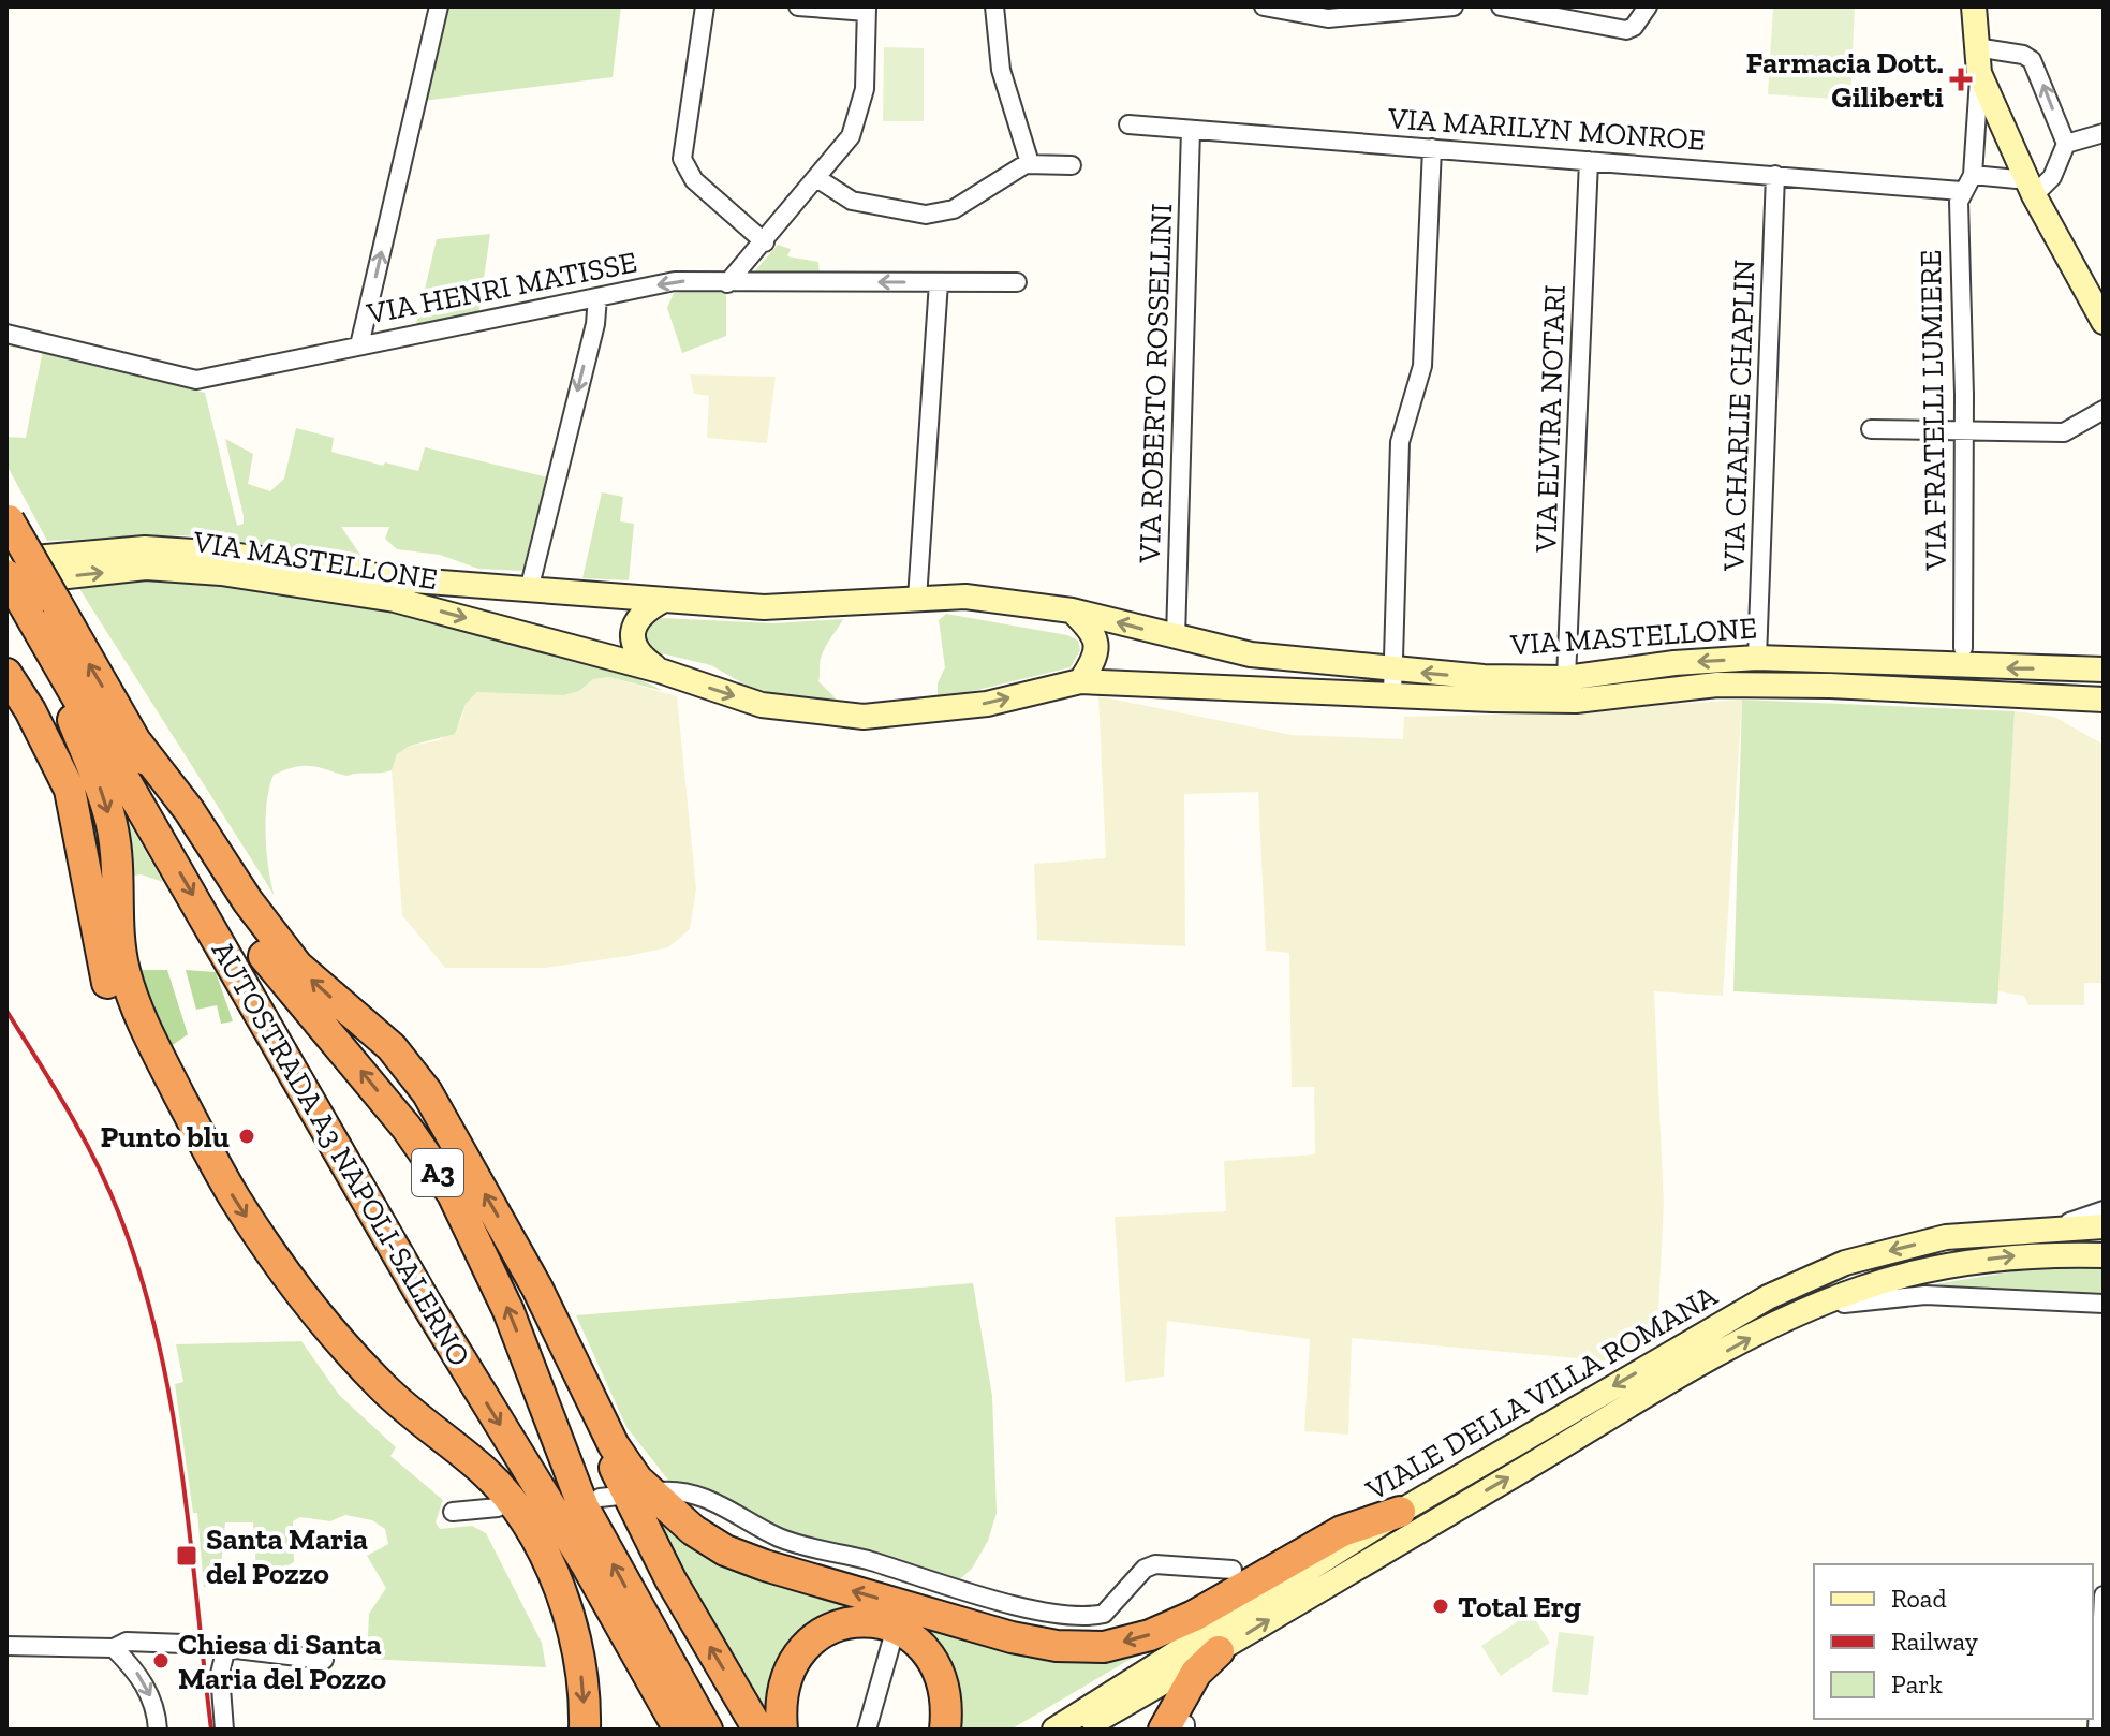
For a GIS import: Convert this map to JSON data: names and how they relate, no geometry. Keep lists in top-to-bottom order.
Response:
{
  "streets": {
    "highway": ["AUTOSTRADA A3 NAPOLI-SALERNO", "A3"],
    "street": [
      "VIA MARILYN MONROE",
      "VIA HENRI MATISSE",
      "VIA ROBERTO ROSSELLINI",
      "VIA FRATELLI LUMIERE",
      "VIA CHARLIE CHAPLIN",
      "VIA ELVIRA NOTARI",
      "VIA MASTELLONE",
      "VIALE DELLA VILLA ROMANA"
    ]
  },
  "crossings": [
    ["VIA MARILYN MONROE", "VIA ROBERTO ROSSELLINI"],
    ["VIA MARILYN MONROE", "VIA FRATELLI LUMIERE"],
    ["VIA MARILYN MONROE", "VIA CHARLIE CHAPLIN"],
    ["VIA MARILYN MONROE", "VIA ELVIRA NOTARI"],
    ["VIA ROBERTO ROSSELLINI", "VIA MASTELLONE"],
    ["VIA CHARLIE CHAPLIN", "VIA MASTELLONE"],
    ["VIA ELVIRA NOTARI", "VIA MASTELLONE"],
    ["VIA MASTELLONE", "AUTOSTRADA A3 NAPOLI-SALERNO"],
    ["AUTOSTRADA A3 NAPOLI-SALERNO", "A3"]
  ],
  "places": {
    "health": ["Farmacia Dott. Giliberti"],
    "other": ["Punto blu", "Total Erg", "Chiesa di Santa Maria del Pozzo"],
    "transit": ["Santa Maria del Pozzo"]
  },
  "legend": ["Road", "Railway", "Park"]
}
